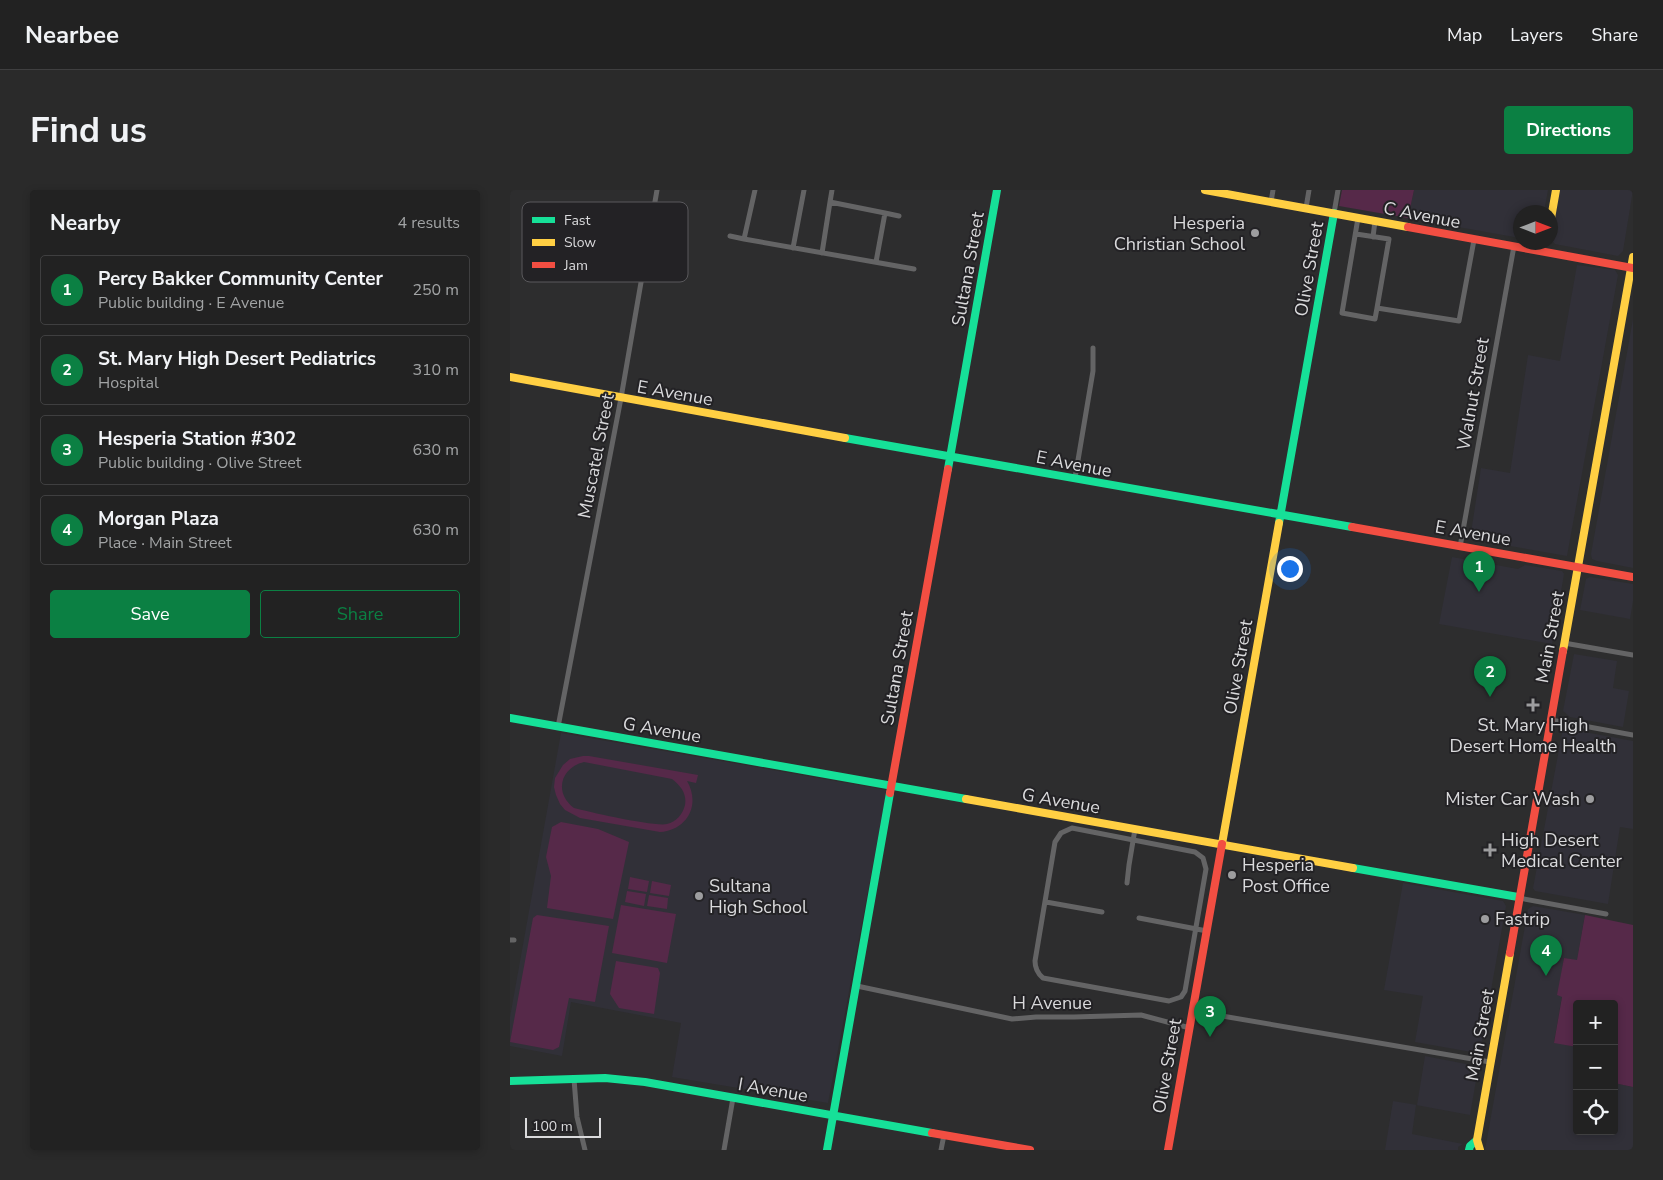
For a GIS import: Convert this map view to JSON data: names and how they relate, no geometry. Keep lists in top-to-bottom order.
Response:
{
  "streets": {
    "street": [
      "C Avenue",
      "Sultana Street",
      "Olive Street",
      "E Avenue",
      "Walnut Street",
      "Muscatel Street",
      "Main Street",
      "G Avenue",
      "H Avenue",
      "I Avenue"
    ]
  },
  "crossings": [
    ["C Avenue", "Olive Street"],
    ["C Avenue", "Main Street"],
    ["Sultana Street", "E Avenue"],
    ["Sultana Street", "G Avenue"],
    ["Sultana Street", "H Avenue"],
    ["Sultana Street", "I Avenue"],
    ["Olive Street", "E Avenue"],
    ["Olive Street", "G Avenue"],
    ["Olive Street", "H Avenue"],
    ["E Avenue", "Walnut Street"],
    ["E Avenue", "Muscatel Street"],
    ["E Avenue", "Main Street"],
    ["Muscatel Street", "G Avenue"],
    ["Main Street", "G Avenue"]
  ],
  "places": {
    "other": [
      "Hesperia Christian School",
      "Mister Car Wash",
      "Hesperia Post Office",
      "Sultana High School",
      "Fastrip"
    ],
    "health": ["St. Mary High Desert Home Health", "High Desert Medical Center"]
  },
  "legend": ["Fast", "Slow", "Jam"],
  "scale_bar": "100 m",
  "north": "right",
  "page": {
    "header": "Nearbee",
    "nav": ["Map", "Layers", "Share"],
    "buttons": [
      "Directions",
      ["Save", "Share"]
    ],
    "title": "Find us",
    "heading": ["Nearby", "4 results"],
    "list": [
      {
        "mark": "1",
        "name": "Percy Bakker Community Center",
        "note": "Public building · E Avenue",
        "value": "250 m"
      },
      {
        "mark": "2",
        "name": "St. Mary High Desert Pediatrics",
        "note": "Hospital",
        "value": "310 m"
      },
      {
        "mark": "3",
        "name": "Hesperia Station #302",
        "note": "Public building · Olive Street",
        "value": "630 m"
      },
      {
        "mark": "4",
        "name": "Morgan Plaza",
        "note": "Place · Main Street",
        "value": "630 m"
      }
    ],
    "pins": [
      "1",
      "2",
      "4",
      "3"
    ],
    "map_buttons": ["+", "−"],
    "scale": "100 m"
  }
}
